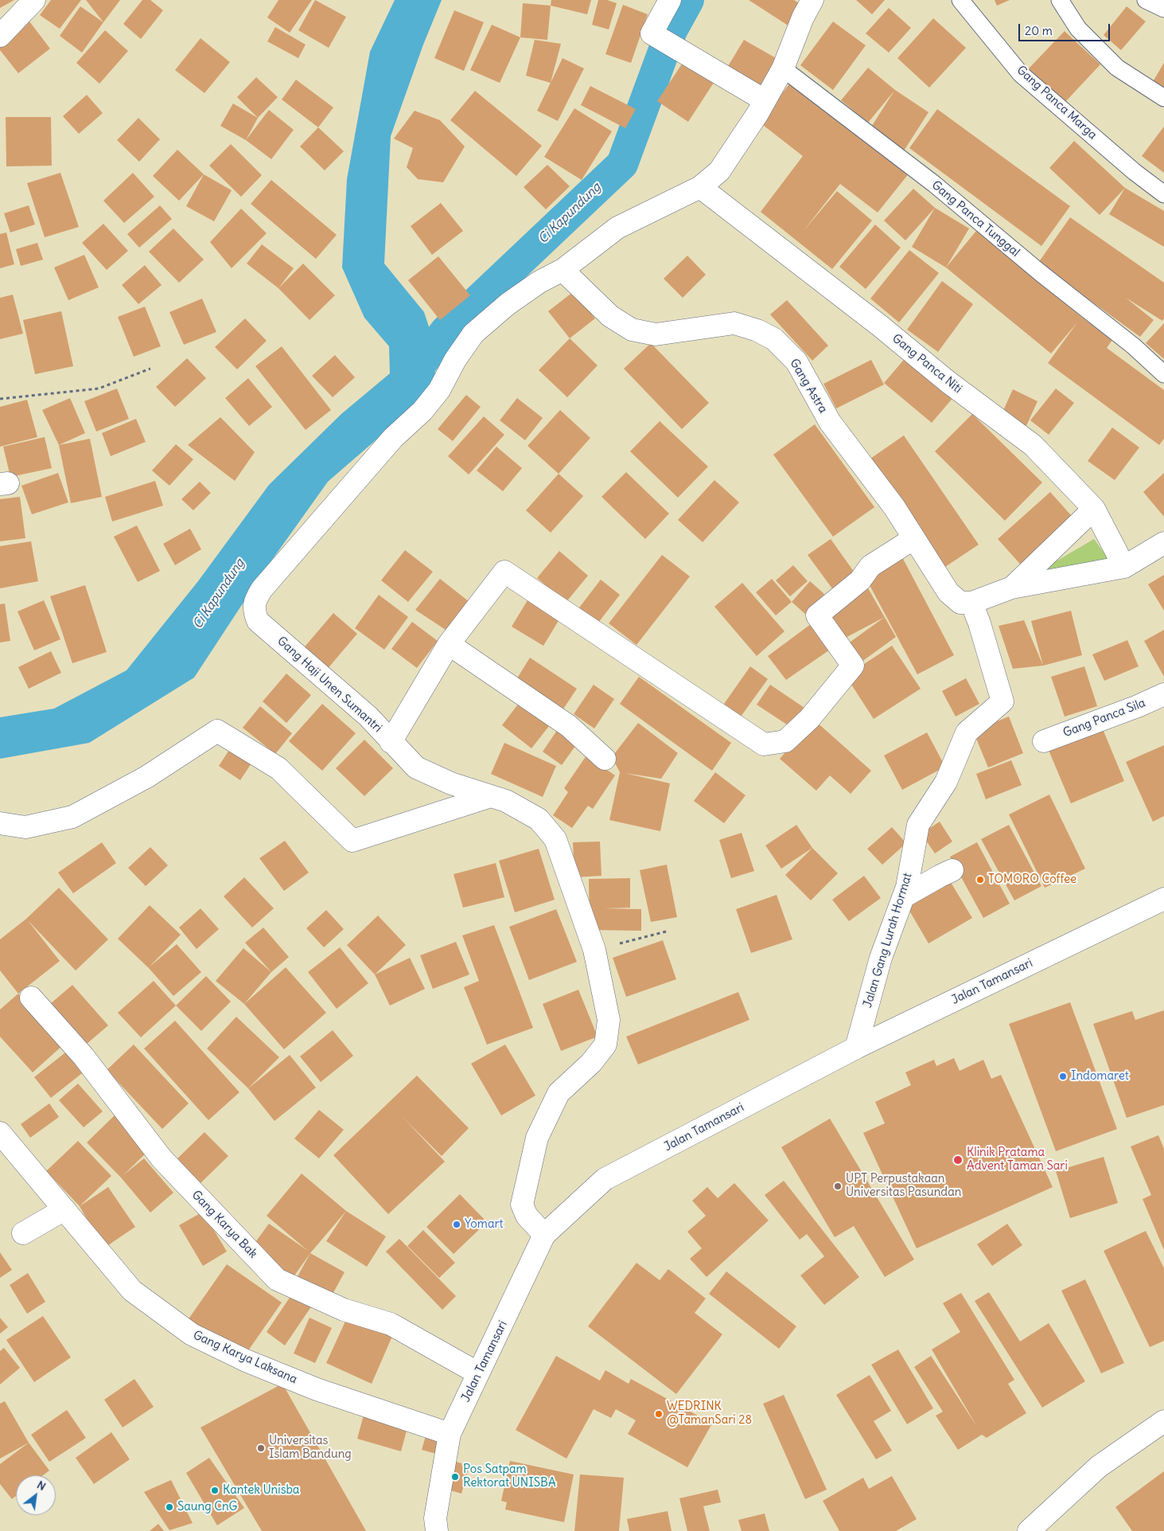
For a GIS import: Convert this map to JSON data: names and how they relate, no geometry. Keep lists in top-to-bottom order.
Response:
{
  "streets": {
    "street": [
      "Gang Panca Niti",
      "Gang Astra",
      "Gang Haji Unen Sumantri",
      "Gang Panca Sila",
      "Jalan Gang Lurah Hormat",
      "Jalan Tamansari",
      "Gang Karya Bak",
      "Gang Karya Laksana"
    ],
    "lane": ["Gang Panca Marga", "Gang Panca Tunggal"]
  },
  "crossings": [
    ["Gang Astra", "Gang Haji Unen Sumantri"],
    ["Gang Astra", "Jalan Gang Lurah Hormat"],
    ["Gang Haji Unen Sumantri", "Jalan Tamansari"],
    ["Jalan Gang Lurah Hormat", "Jalan Tamansari"],
    ["Jalan Tamansari", "Gang Karya Bak"],
    ["Jalan Tamansari", "Gang Karya Laksana"]
  ],
  "water": ["Ci Kapundung"],
  "places": [
    "TOMORO Coffee",
    "Indomaret",
    "Klinik Pratama Advent Taman Sari",
    "UPT Perpustakaan Universitas Pasundan",
    "Yomart",
    "WEDRINK @TamanSari 28",
    "Universitas Islam Bandung",
    "Pos Satpam Rektorat UNISBA",
    "Kantek Unisba",
    "Saung CnG"
  ],
  "scale_bar": "20 m",
  "north": "top right"
}
